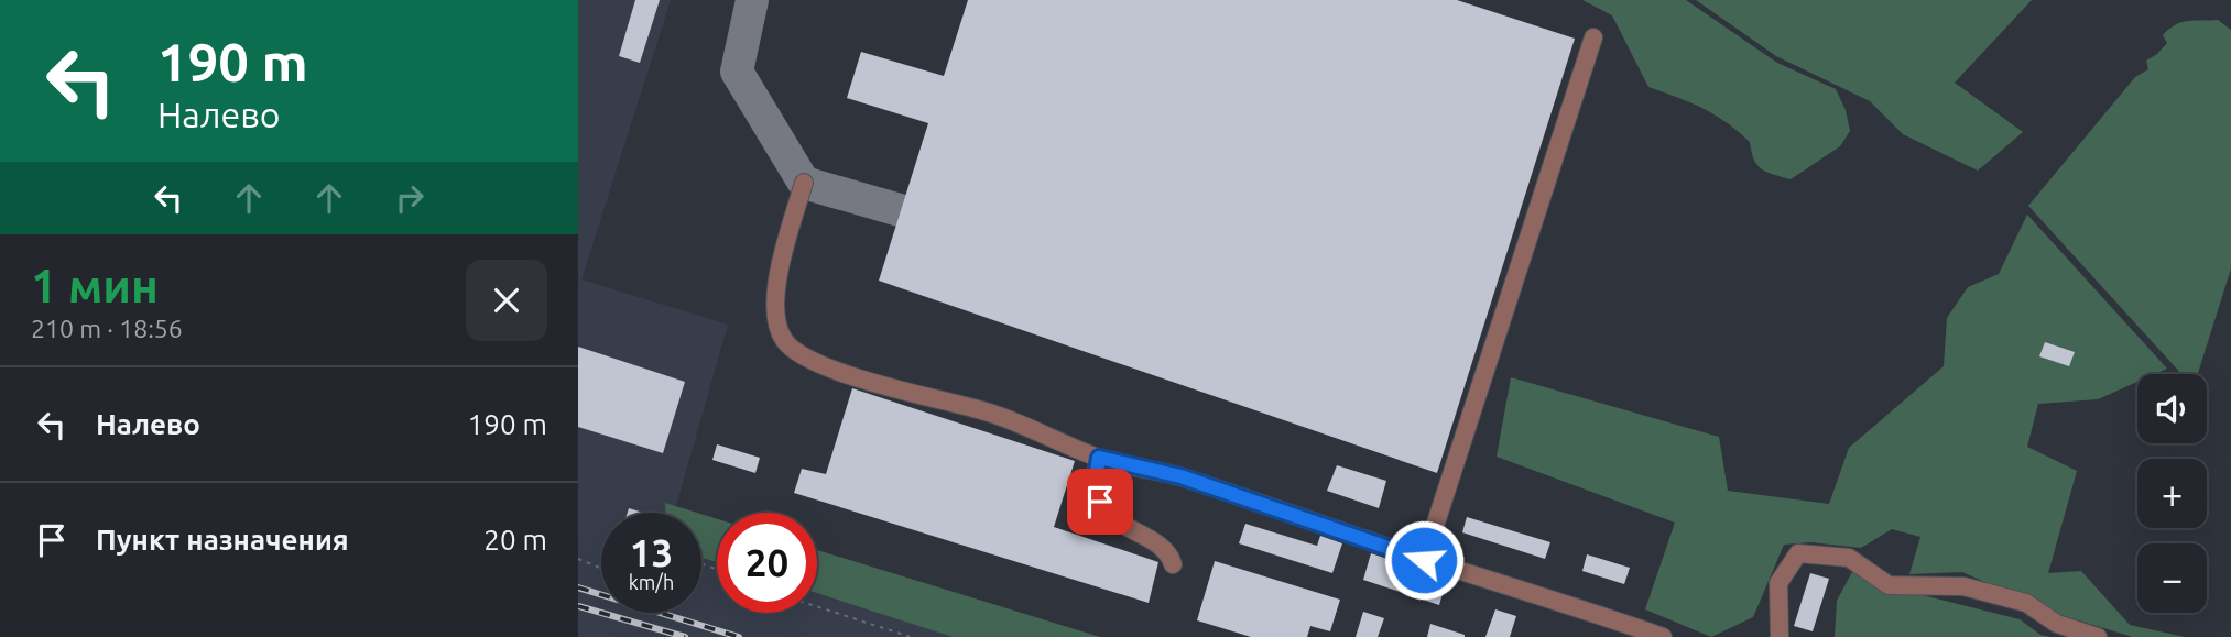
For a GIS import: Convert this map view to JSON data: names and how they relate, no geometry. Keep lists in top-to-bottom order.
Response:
{
  "page": {
    "turn": ["190 m", "Налево"],
    "heading": ["1 мин", "210 m · 18:56"],
    "list": [
      {
        "name": "Налево",
        "value": "190 m"
      },
      {
        "name": "Пункт назначения",
        "value": "20 m"
      }
    ],
    "map_buttons": ["+", "−"],
    "speed": "13 km/h",
    "limit": "20"
  }
}
